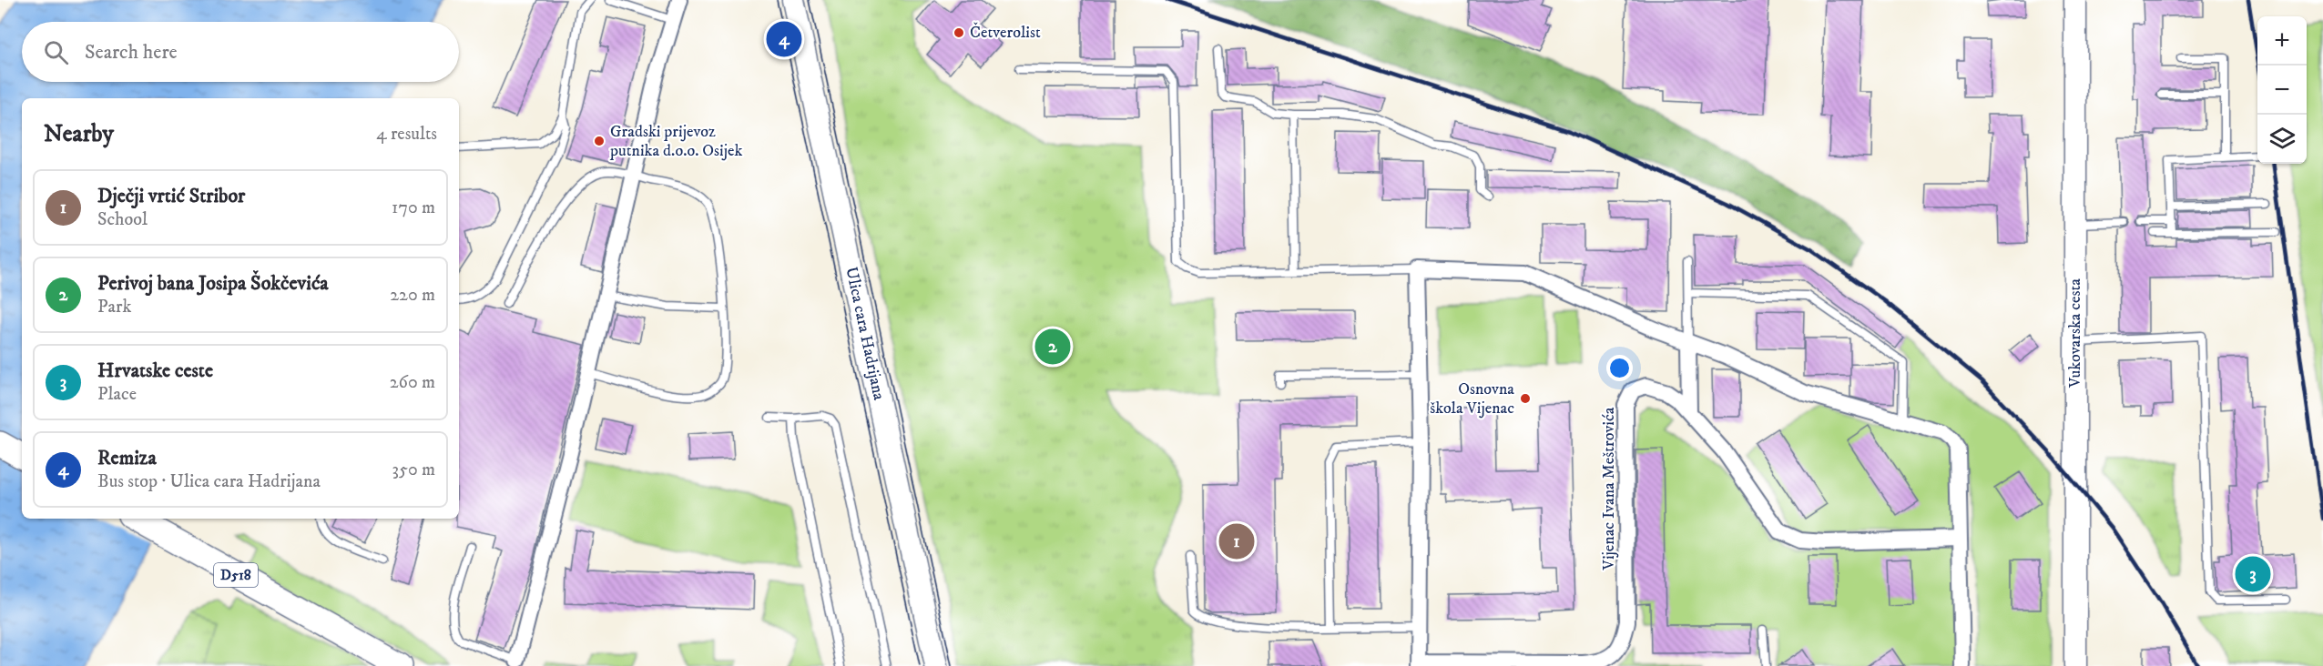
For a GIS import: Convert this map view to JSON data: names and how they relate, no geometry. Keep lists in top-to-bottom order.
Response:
{
  "streets": {
    "main road": ["Ulica cara Hadrijana", "Vukovarska cesta", "D518"],
    "street": ["Vijenac Ivana Meštrovića"]
  },
  "places": ["Četverolist", "Gradski prijevoz putnika d.o.o. Osijek", "Osnovna škola Vijenac"],
  "page": {
    "map_buttons": ["+", "−"],
    "pins": [
      "4",
      "2",
      "1",
      "3"
    ],
    "search": "Search here",
    "heading": ["Nearby", "4 results"],
    "list": [
      {
        "mark": "1",
        "name": "Dječji vrtić Stribor",
        "note": "School",
        "value": "170 m"
      },
      {
        "mark": "2",
        "name": "Perivoj bana Josipa Šokčevića",
        "note": "Park",
        "value": "220 m"
      },
      {
        "mark": "3",
        "name": "Hrvatske ceste",
        "note": "Place",
        "value": "260 m"
      },
      {
        "mark": "4",
        "name": "Remiza",
        "note": "Bus stop · Ulica cara Hadrijana",
        "value": "350 m"
      }
    ]
  }
}
